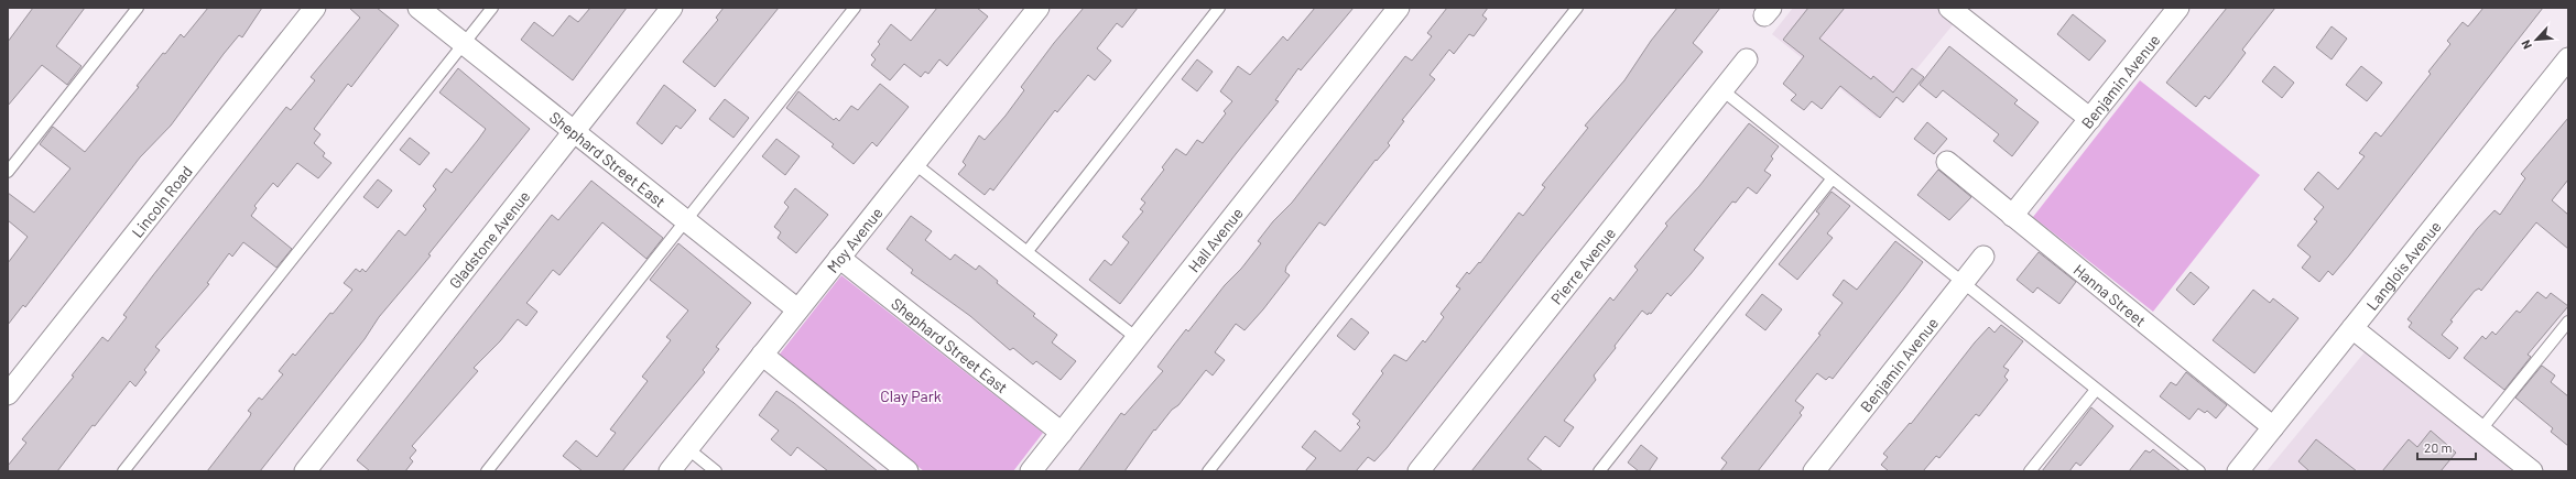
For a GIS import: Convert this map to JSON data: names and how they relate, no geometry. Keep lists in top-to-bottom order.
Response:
{
  "streets": {
    "street": [
      "Benjamin Avenue",
      "Shephard Street East",
      "Lincoln Road",
      "Gladstone Avenue",
      "Moy Avenue",
      "Hall Avenue",
      "Langlois Avenue",
      "Pierre Avenue",
      "Hanna Street"
    ]
  },
  "crossings": [
    ["Benjamin Avenue", "Hanna Street"],
    ["Shephard Street East", "Gladstone Avenue"],
    ["Shephard Street East", "Moy Avenue"],
    ["Shephard Street East", "Hall Avenue"],
    ["Langlois Avenue", "Hanna Street"]
  ],
  "parks": ["Clay Park"],
  "scale_bar": "20 m",
  "north": "bottom left"
}
